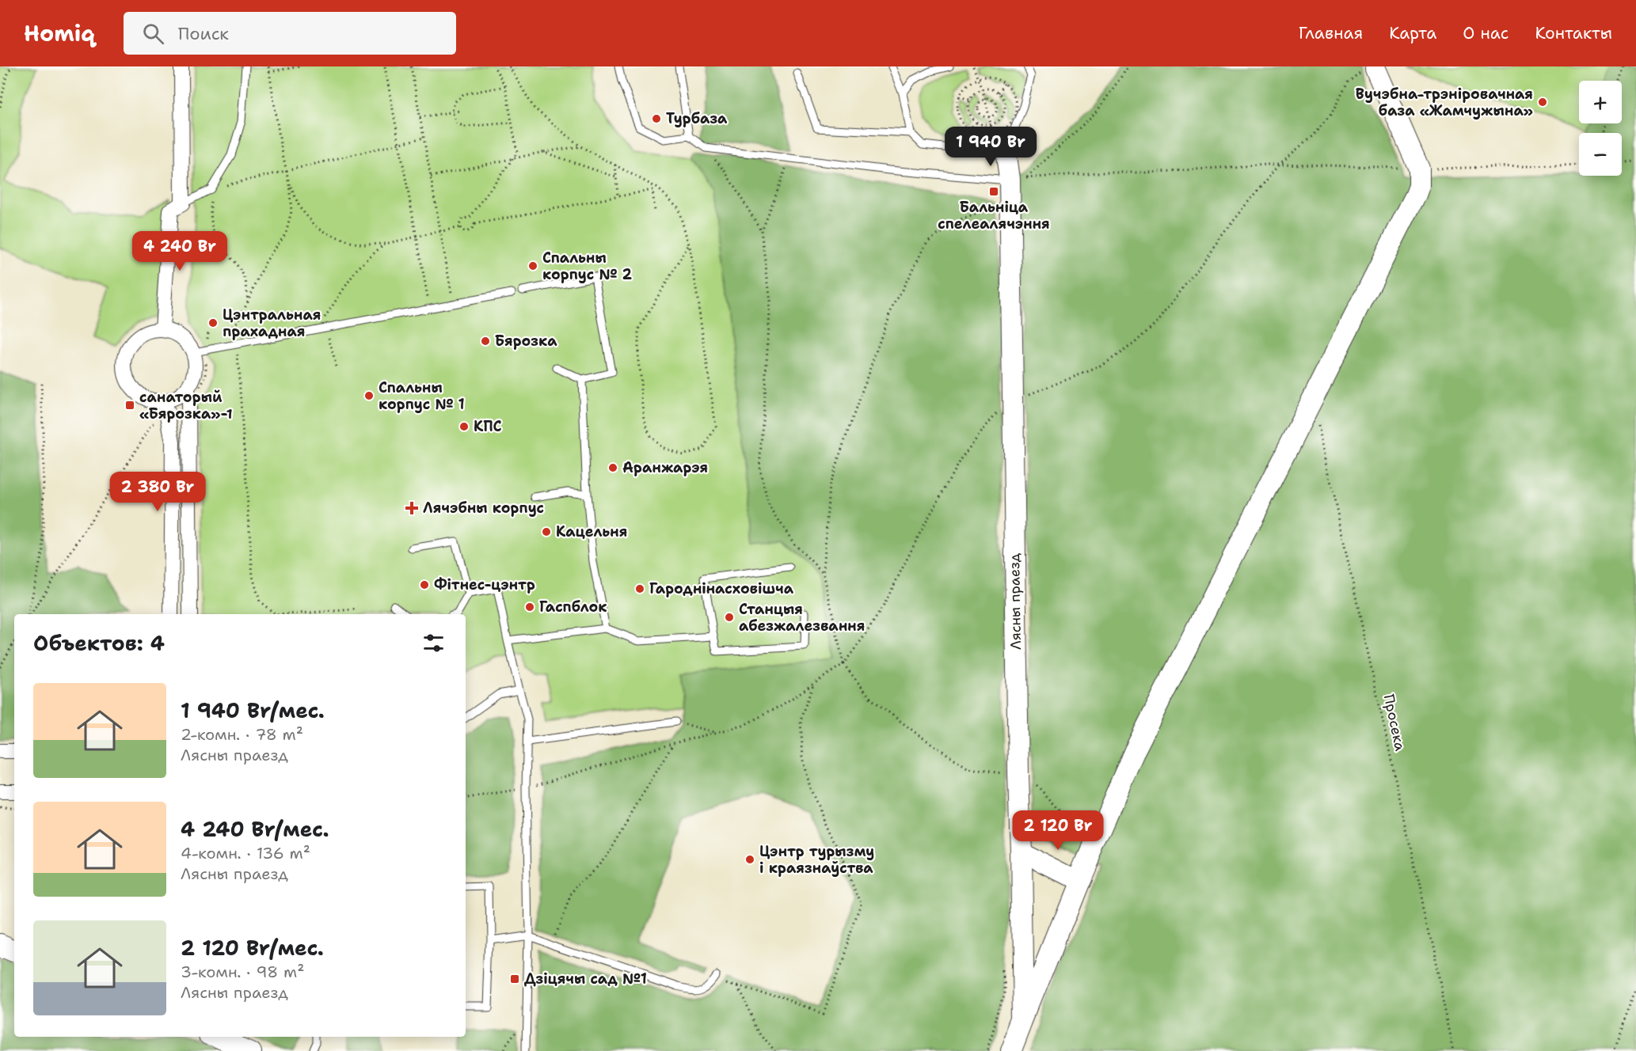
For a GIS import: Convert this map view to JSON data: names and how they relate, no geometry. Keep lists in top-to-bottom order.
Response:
{
  "streets": {
    "street": ["Лясны праезд"],
    "path": ["Просека"]
  },
  "places": {
    "other": [
      "Вучэбна-трэніровачная база «Жамчужына»",
      "Турбаза",
      "Спальны корпус № 2",
      "Цэнтральная прахадная",
      "Бярозка",
      "Спальны корпус № 1",
      "КПС",
      "Аранжарэя",
      "Кацельня",
      "Фітнес-цэнтр",
      "Гароднінасховішча",
      "Гаспблок",
      "Станцыя абезжалезвання",
      "Цэнтр турызму і краязнаўства"
    ],
    "transit": ["Бальніца спелеалячэння", "санаторый «Бярозка»-1", "Дзіцячы сад №1"],
    "health": ["Лячэбны корпус"]
  },
  "page": {
    "header": "Homiq",
    "search": "Поиск",
    "nav": [
      "Главная",
      "Карта",
      "О нас",
      "Контакты"
    ],
    "map_buttons": ["+", "−"],
    "price": [
      "1 940 Br",
      "4 240 Br",
      "2 380 Br",
      "2 120 Br"
    ],
    "heading": "Объектов: 4",
    "list": [
      {
        "name": "1 940 Br/мес.",
        "note": "2-комн. · 78 m² · Лясны праезд"
      },
      {
        "name": "4 240 Br/мес.",
        "note": "4-комн. · 136 m² · Лясны праезд"
      },
      {
        "name": "2 120 Br/мес.",
        "note": "3-комн. · 98 m² · Лясны праезд"
      }
    ]
  }
}
